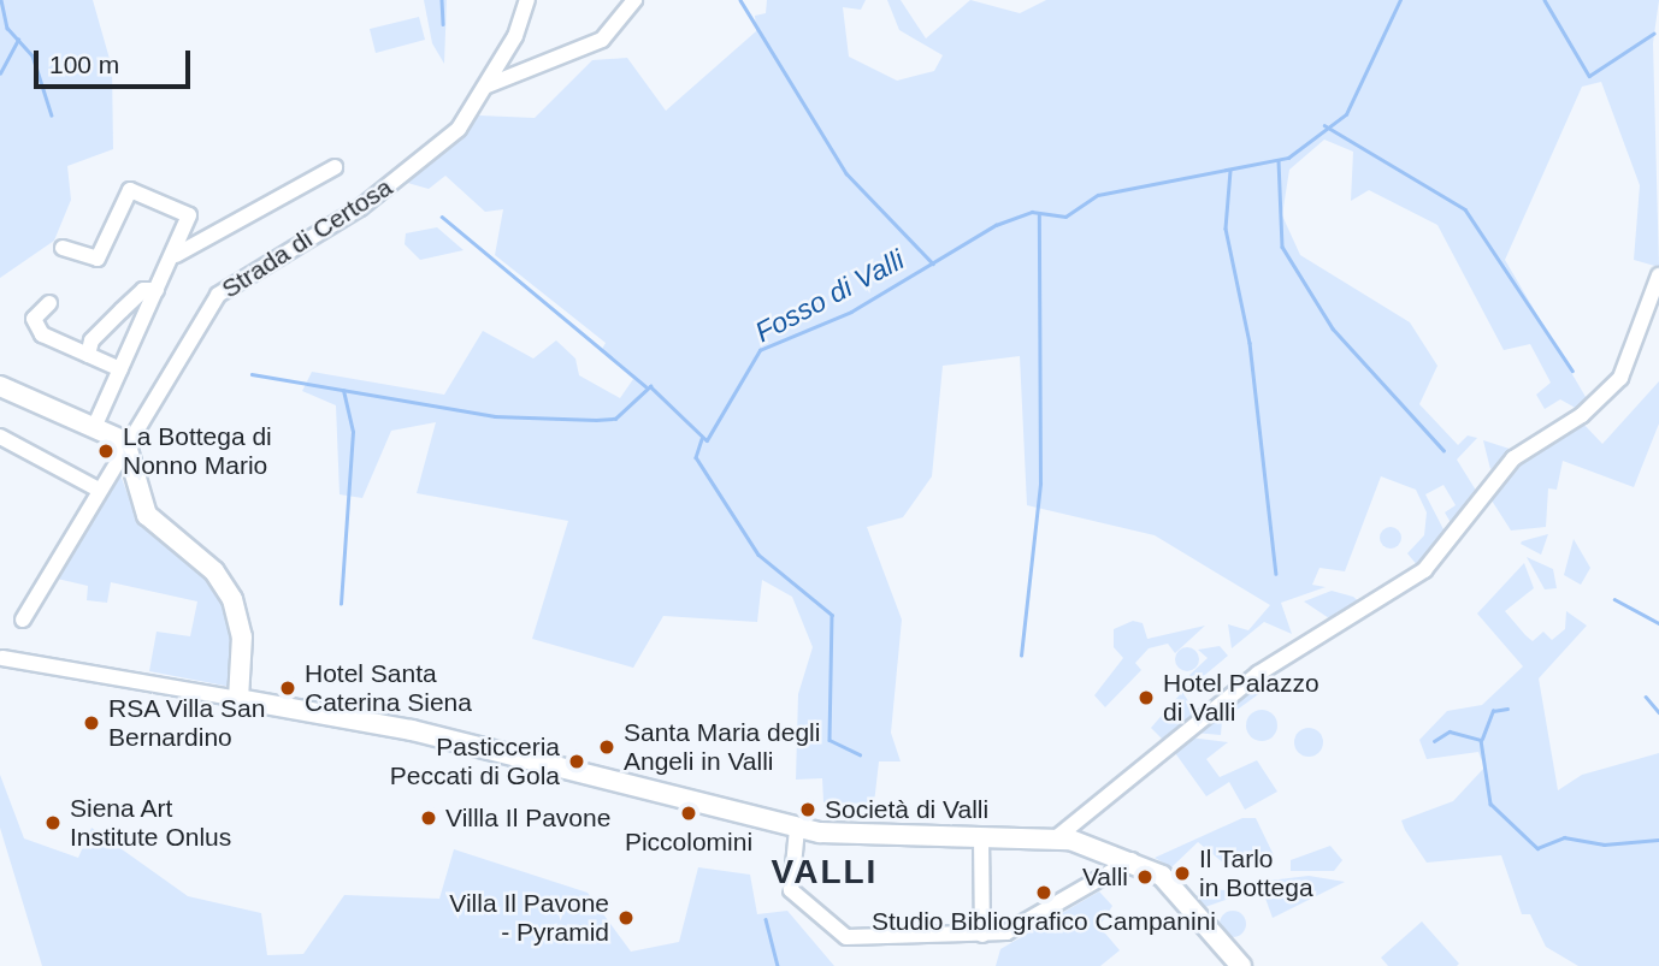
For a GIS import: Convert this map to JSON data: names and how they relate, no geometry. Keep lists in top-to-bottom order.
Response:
{
  "streets": {
    "street": ["Strada di Certosa"]
  },
  "districts": ["VALLI"],
  "water": ["Fosso di Valli"],
  "places": [
    "La Bottega di Nonno Mario",
    "Hotel Santa Caterina Siena",
    "Hotel Palazzo di Valli",
    "RSA Villa San Bernardino",
    "Santa Maria degli Angeli in Valli",
    "Pasticceria Peccati di Gola",
    "Società di Valli",
    "Piccolomini",
    "Villla Il Pavone",
    "Siena Art Institute Onlus",
    "Il Tarlo in Bottega",
    "Valli",
    "Studio Bibliografico Campanini",
    "Villa Il Pavone - Pyramid"
  ],
  "scale_bar": "100 m"
}
